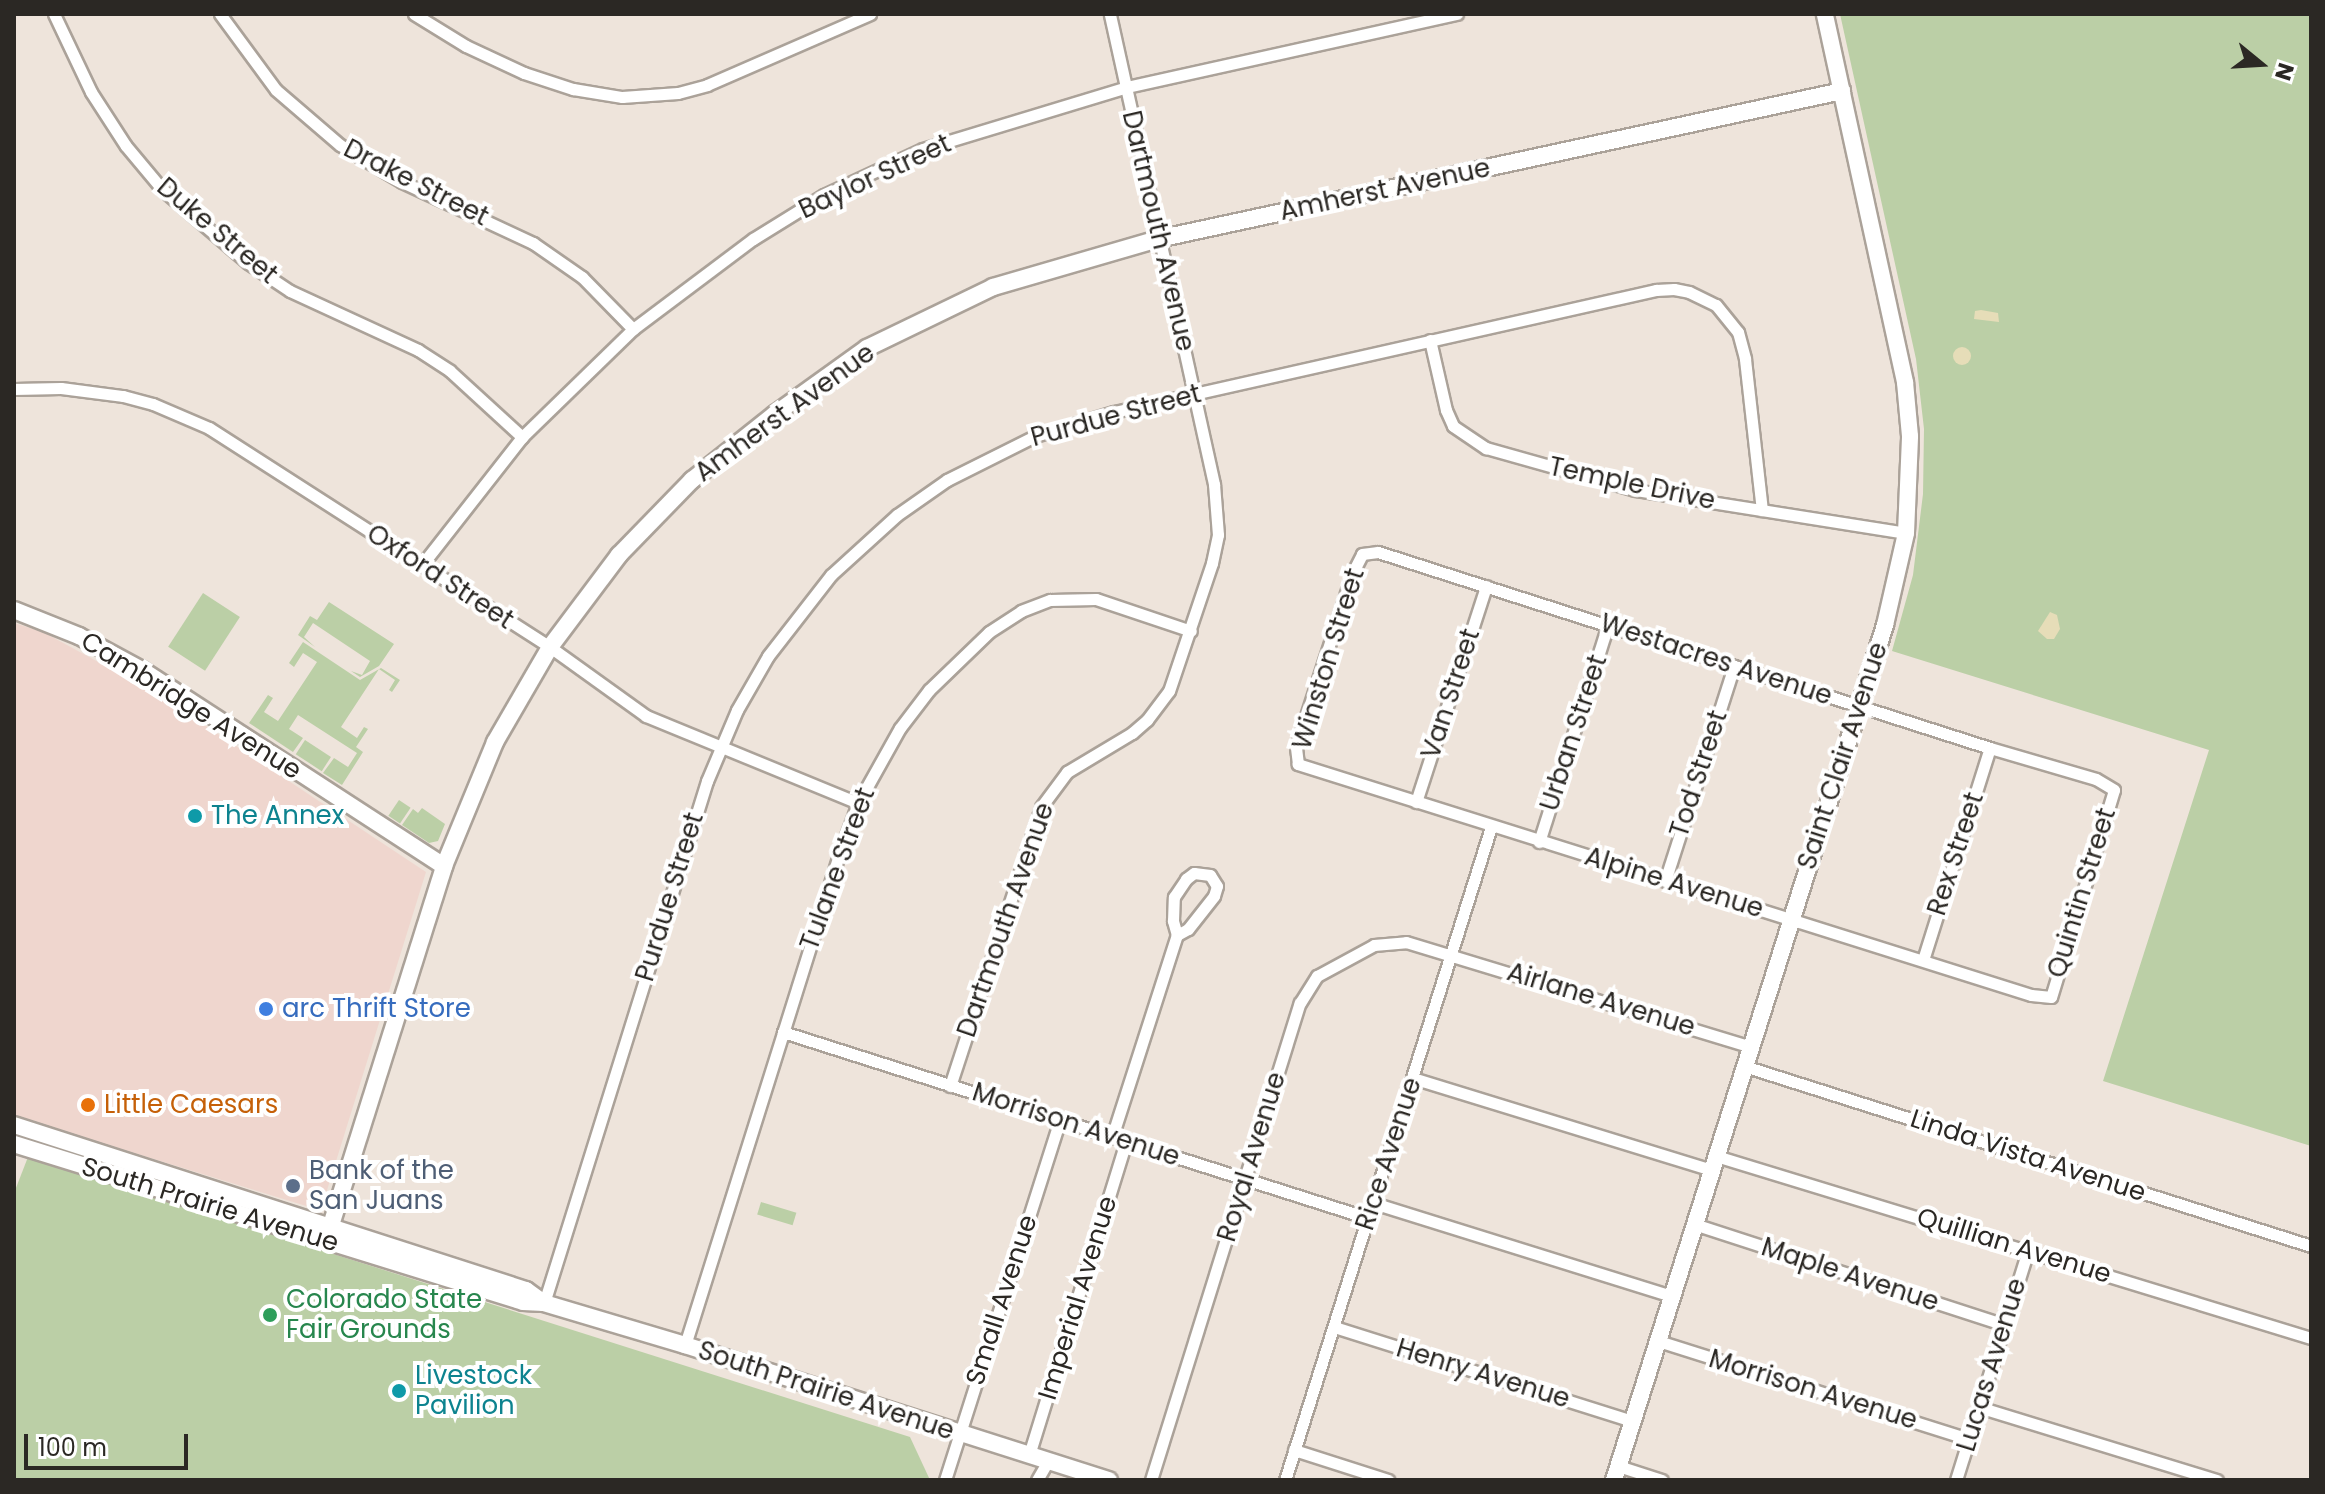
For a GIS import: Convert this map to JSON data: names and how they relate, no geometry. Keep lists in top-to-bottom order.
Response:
{
  "streets": {
    "street": [
      "Baylor Street",
      "Drake Street",
      "Amherst Avenue",
      "Duke Street",
      "Dartmouth Avenue",
      "Purdue Street",
      "Temple Drive",
      "Oxford Street",
      "Winston Street",
      "Westacres Avenue",
      "Van Street",
      "Cambridge Avenue",
      "Urban Street",
      "Saint Clair Avenue",
      "Tod Street",
      "Rex Street",
      "Tulane Street",
      "Alpine Avenue",
      "Quintin Street",
      "Airlane Avenue",
      "Morrison Avenue",
      "Rice Avenue",
      "Linda Vista Avenue",
      "Royal Avenue",
      "South Prairie Avenue",
      "Quillian Avenue",
      "Maple Avenue",
      "Imperial Avenue",
      "Small Avenue",
      "Lucas Avenue",
      "Henry Avenue"
    ]
  },
  "crossings": [
    ["Baylor Street", "Drake Street"],
    ["Baylor Street", "Duke Street"],
    ["Baylor Street", "Dartmouth Avenue"],
    ["Baylor Street", "Oxford Street"],
    ["Amherst Avenue", "Dartmouth Avenue"],
    ["Amherst Avenue", "Oxford Street"],
    ["Amherst Avenue", "Cambridge Avenue"],
    ["Amherst Avenue", "Saint Clair Avenue"],
    ["Amherst Avenue", "South Prairie Avenue"],
    ["Dartmouth Avenue", "Purdue Street"],
    ["Dartmouth Avenue", "Tulane Street"],
    ["Dartmouth Avenue", "Morrison Avenue"],
    ["Purdue Street", "Temple Drive"],
    ["Purdue Street", "Oxford Street"],
    ["Purdue Street", "South Prairie Avenue"],
    ["Temple Drive", "Saint Clair Avenue"],
    ["Oxford Street", "Tulane Street"],
    ["Winston Street", "Westacres Avenue"],
    ["Winston Street", "Alpine Avenue"],
    ["Westacres Avenue", "Van Street"],
    ["Westacres Avenue", "Urban Street"],
    ["Westacres Avenue", "Saint Clair Avenue"],
    ["Westacres Avenue", "Tod Street"],
    ["Westacres Avenue", "Rex Street"],
    ["Westacres Avenue", "Quintin Street"],
    ["Van Street", "Alpine Avenue"],
    ["Urban Street", "Alpine Avenue"],
    ["Saint Clair Avenue", "Alpine Avenue"],
    ["Saint Clair Avenue", "Airlane Avenue"],
    ["Saint Clair Avenue", "Morrison Avenue"],
    ["Saint Clair Avenue", "Linda Vista Avenue"],
    ["Saint Clair Avenue", "Quillian Avenue"],
    ["Saint Clair Avenue", "Maple Avenue"],
    ["Saint Clair Avenue", "Henry Avenue"],
    ["Tod Street", "Alpine Avenue"],
    ["Rex Street", "Alpine Avenue"],
    ["Tulane Street", "Morrison Avenue"],
    ["Tulane Street", "South Prairie Avenue"],
    ["Alpine Avenue", "Quintin Street"],
    ["Alpine Avenue", "Rice Avenue"],
    ["Airlane Avenue", "Rice Avenue"],
    ["Airlane Avenue", "Royal Avenue"],
    ["Morrison Avenue", "Rice Avenue"],
    ["Morrison Avenue", "Royal Avenue"],
    ["Morrison Avenue", "Imperial Avenue"],
    ["Morrison Avenue", "Small Avenue"],
    ["Morrison Avenue", "Lucas Avenue"],
    ["Rice Avenue", "Royal Avenue"],
    ["Rice Avenue", "Quillian Avenue"],
    ["Rice Avenue", "Henry Avenue"],
    ["South Prairie Avenue", "Imperial Avenue"],
    ["South Prairie Avenue", "Small Avenue"],
    ["Quillian Avenue", "Lucas Avenue"],
    ["Maple Avenue", "Lucas Avenue"]
  ],
  "places": [
    "The Annex",
    "arc Thrift Store",
    "Little Caesars",
    "Bank of the San Juans",
    "Colorado State Fair Grounds",
    "Livestock Pavilion"
  ],
  "scale_bar": "100 m",
  "north": "right"
}
